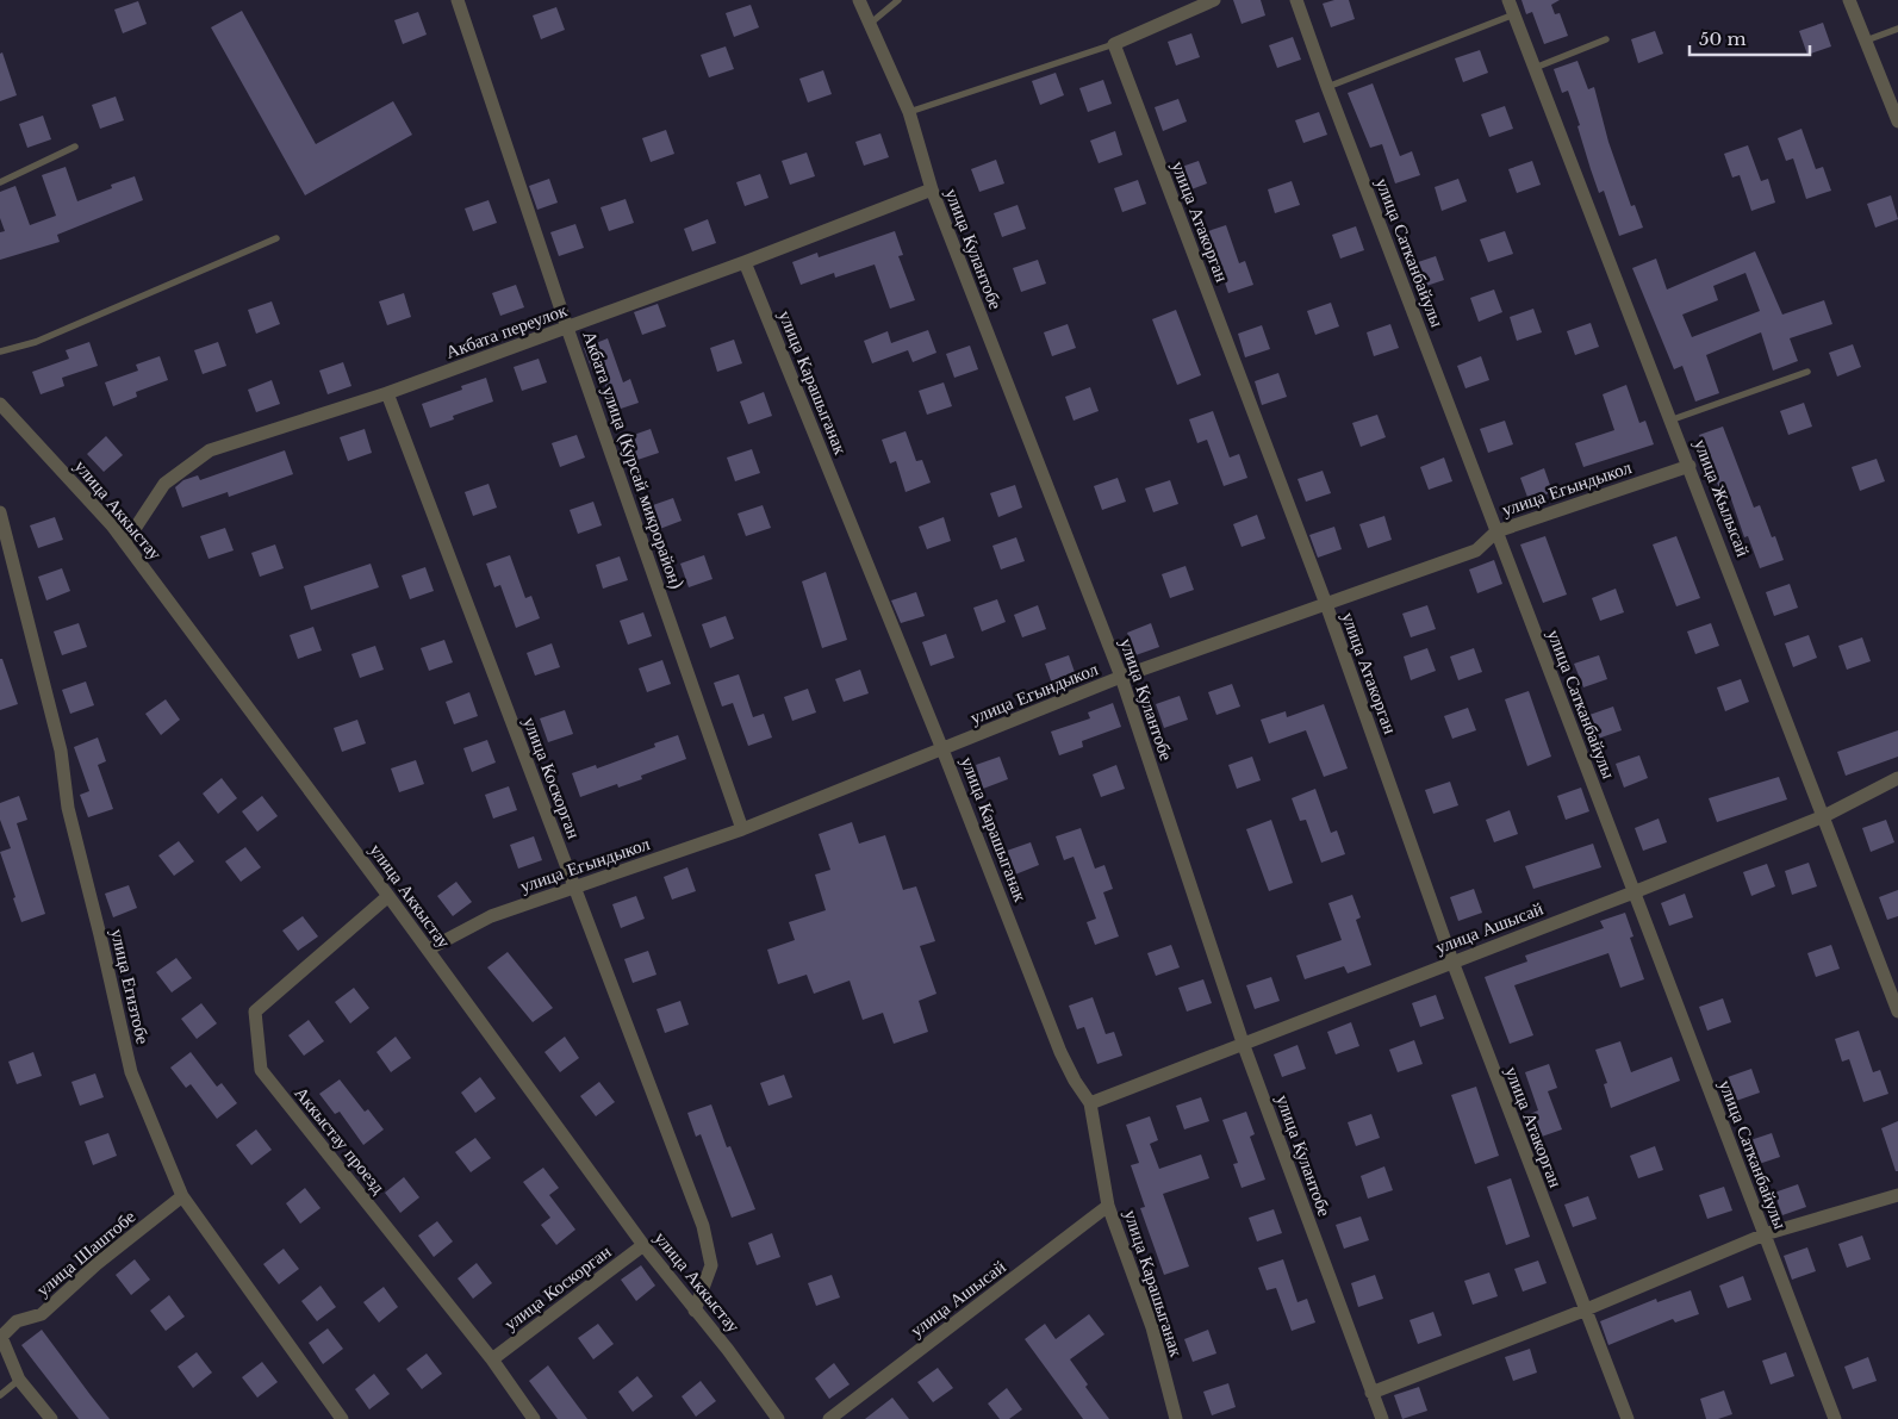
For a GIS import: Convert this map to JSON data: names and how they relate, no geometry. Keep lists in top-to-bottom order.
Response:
{
  "streets": {
    "street": [
      "улица Атакорган",
      "улица Кулантобе",
      "улица Сатканбайулы",
      "Акбата переулок",
      "улица Карашыганак",
      "Акбата улица (Курсай микрорайон)",
      "улица Егындыкол",
      "улица Жылысай",
      "улица Аккыстау",
      "улица Коскорган",
      "улица Ашысай",
      "улица Егизтобе",
      "Аккыстау проезд",
      "улица Шаштобе"
    ]
  },
  "crossings": [
    ["улица Атакорган", "улица Егындыкол"],
    ["улица Атакорган", "улица Ашысай"],
    ["улица Кулантобе", "Акбата переулок"],
    ["улица Кулантобе", "улица Егындыкол"],
    ["улица Кулантобе", "улица Ашысай"],
    ["улица Сатканбайулы", "улица Егындыкол"],
    ["улица Сатканбайулы", "улица Ашысай"],
    ["Акбата переулок", "улица Карашыганак"],
    ["Акбата переулок", "Акбата улица (Курсай микрорайон)"],
    ["Акбата переулок", "улица Аккыстау"],
    ["Акбата переулок", "улица Коскорган"],
    ["улица Карашыганак", "улица Егындыкол"],
    ["улица Карашыганак", "улица Ашысай"],
    ["Акбата улица (Курсай микрорайон)", "улица Егындыкол"],
    ["улица Егындыкол", "улица Жылысай"],
    ["улица Егындыкол", "улица Аккыстау"],
    ["улица Егындыкол", "улица Коскорган"],
    ["улица Жылысай", "улица Ашысай"],
    ["улица Аккыстау", "улица Коскорган"],
    ["улица Аккыстау", "Аккыстау проезд"],
    ["улица Коскорган", "Аккыстау проезд"],
    ["улица Егизтобе", "улица Шаштобе"]
  ],
  "scale_bar": "50 m"
}
